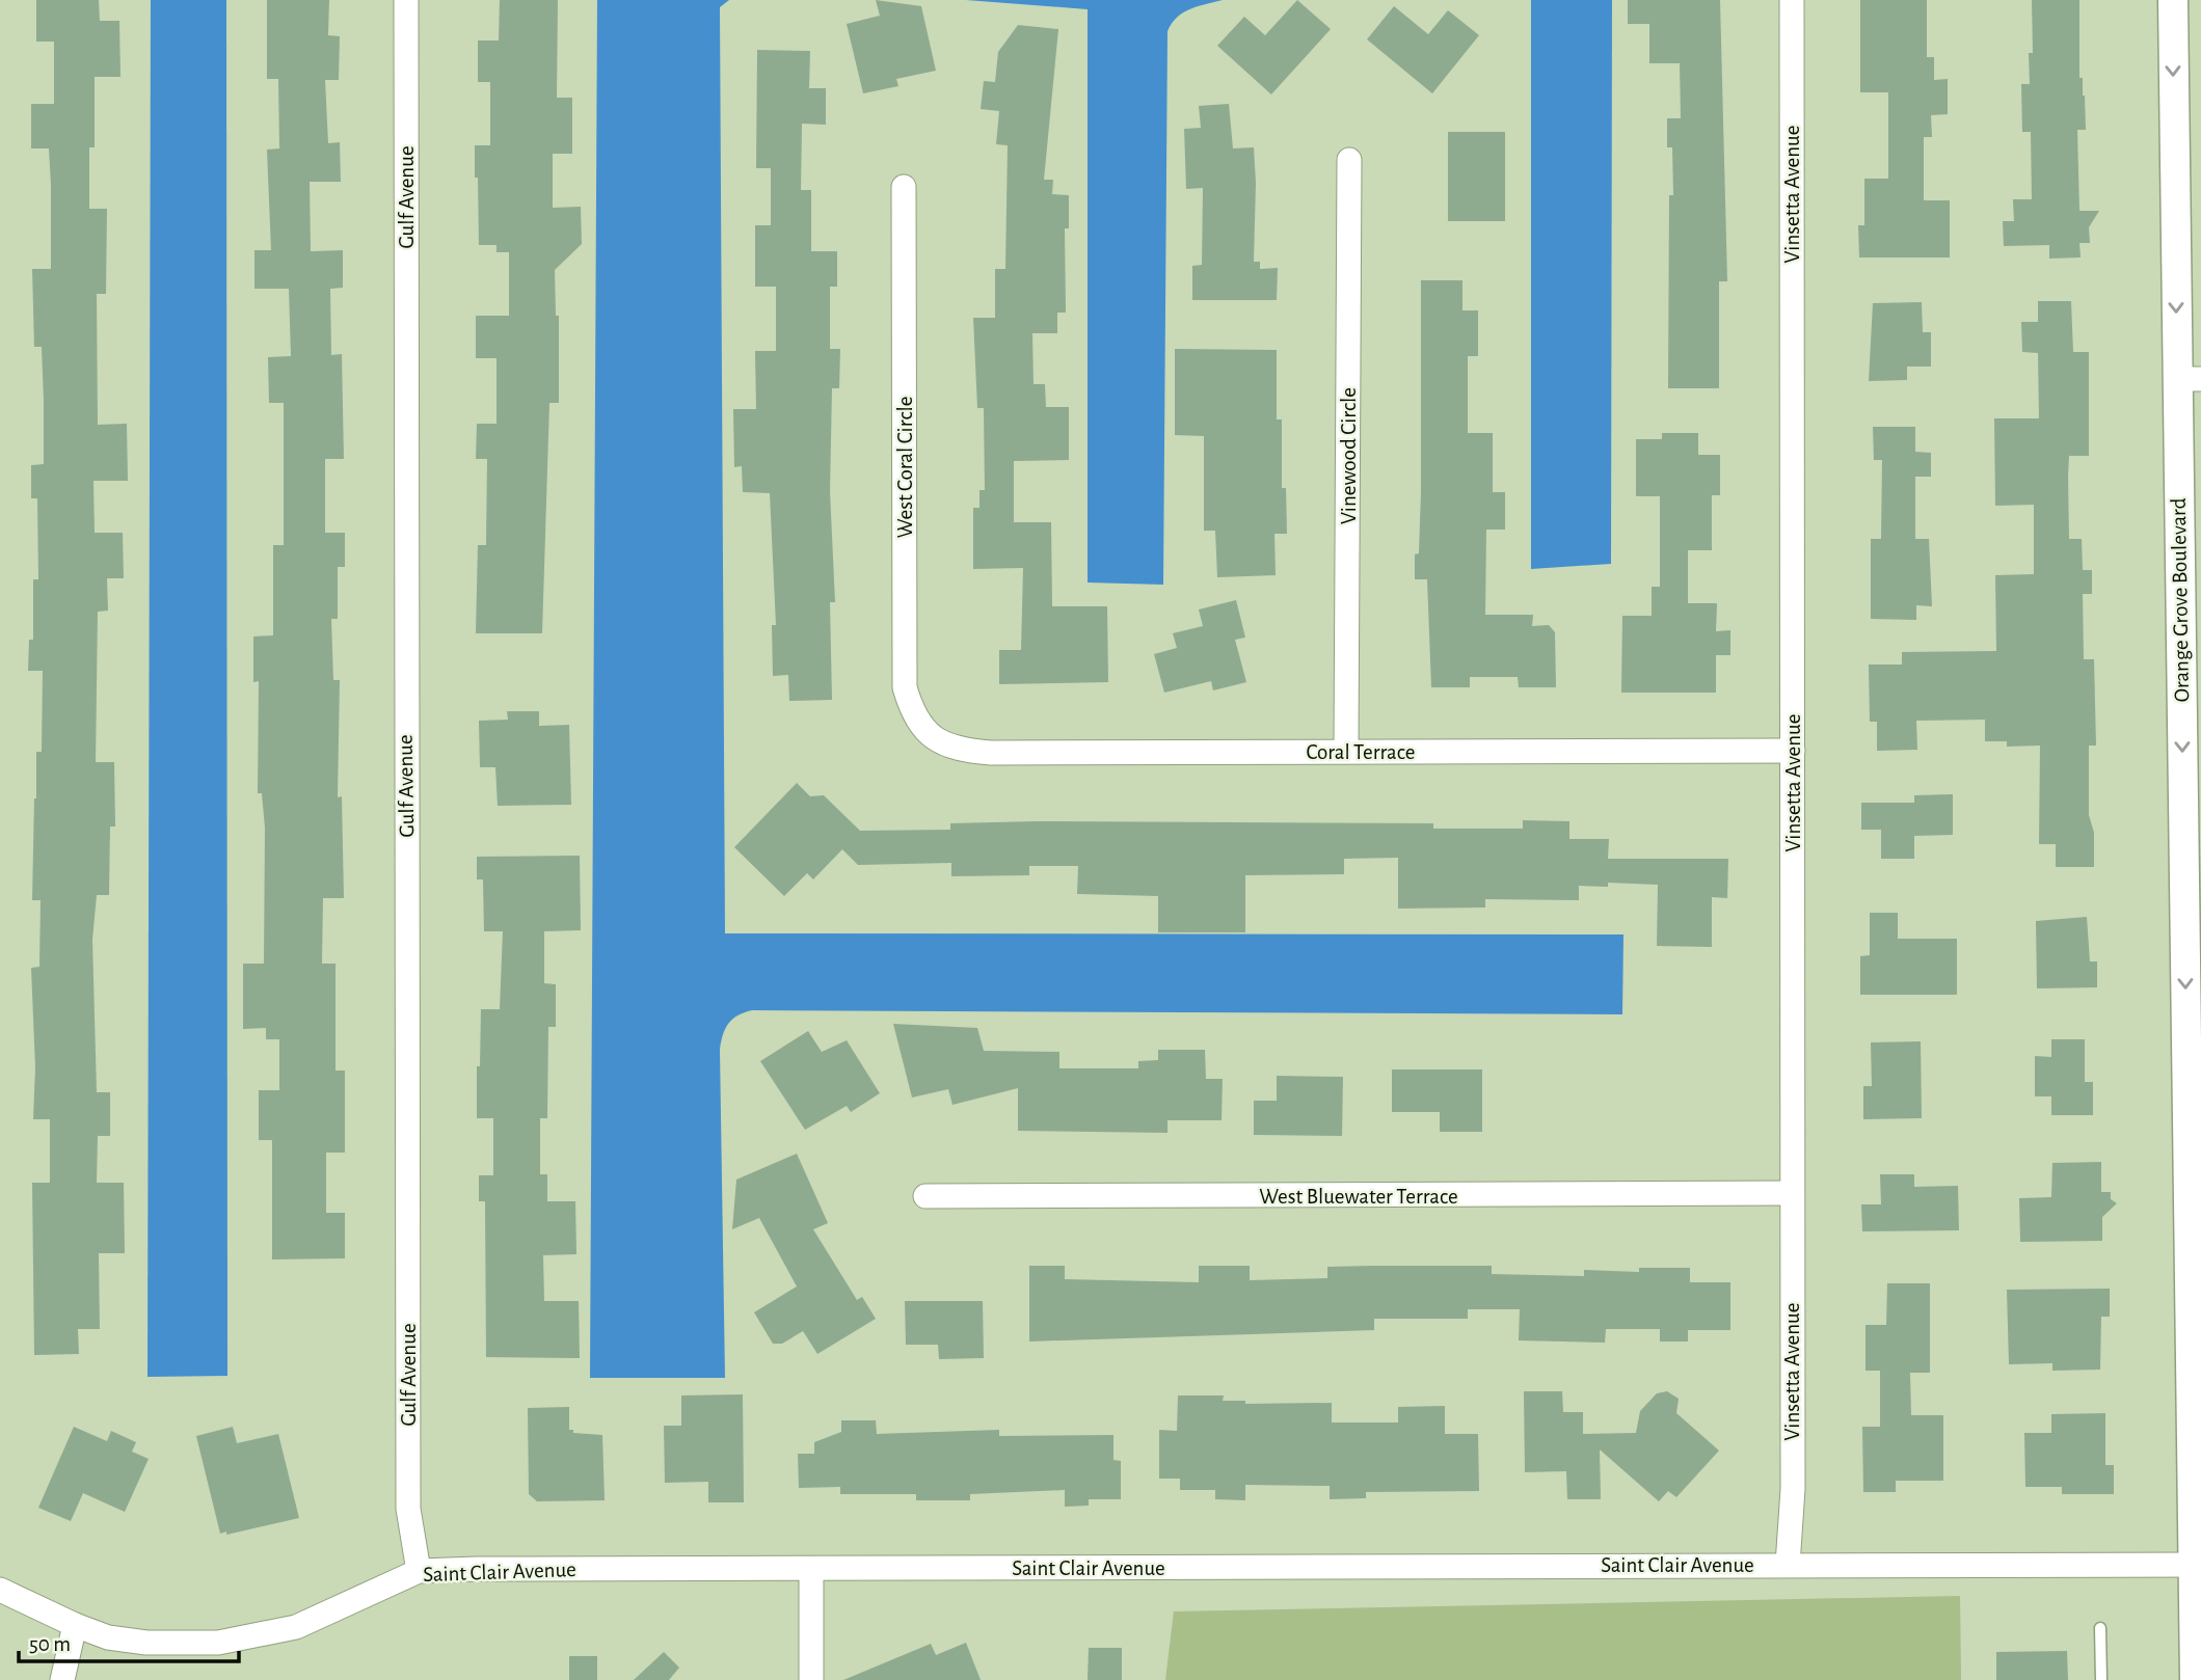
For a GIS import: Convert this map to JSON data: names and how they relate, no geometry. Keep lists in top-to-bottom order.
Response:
{
  "streets": {
    "street": [
      "Vinsetta Avenue",
      "Gulf Avenue",
      "Vinewood Circle",
      "West Coral Circle",
      "Orange Grove Boulevard",
      "Coral Terrace",
      "West Bluewater Terrace",
      "Saint Clair Avenue"
    ]
  },
  "crossings": [
    ["Vinsetta Avenue", "Coral Terrace"],
    ["Vinsetta Avenue", "West Bluewater Terrace"],
    ["Vinsetta Avenue", "Saint Clair Avenue"],
    ["Gulf Avenue", "Saint Clair Avenue"],
    ["Vinewood Circle", "Coral Terrace"],
    ["West Coral Circle", "Coral Terrace"],
    ["Orange Grove Boulevard", "Saint Clair Avenue"]
  ],
  "one_way": ["Orange Grove Boulevard"],
  "scale_bar": "50 m"
}
